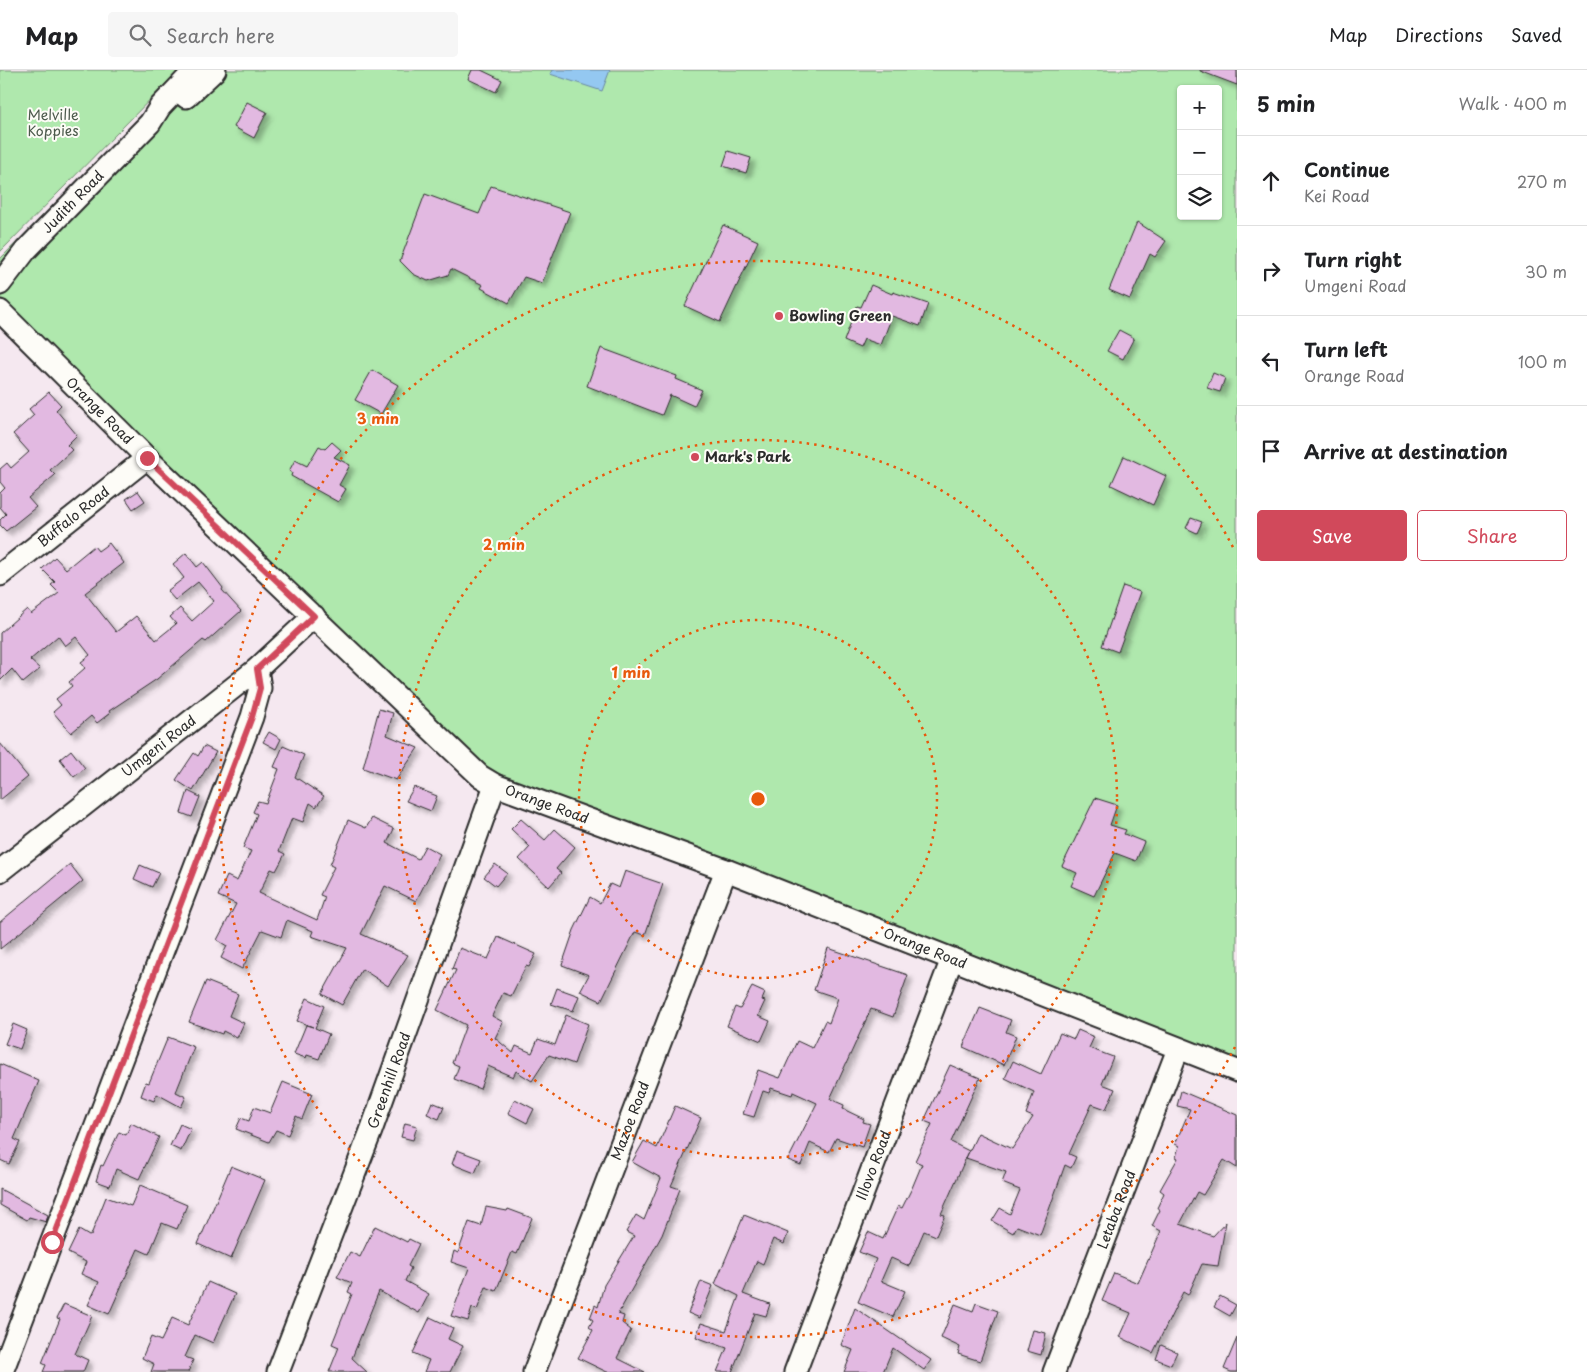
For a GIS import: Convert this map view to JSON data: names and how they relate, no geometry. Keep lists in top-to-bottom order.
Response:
{
  "streets": {
    "street": [
      "Judith Road",
      "Orange Road",
      "Buffalo Road",
      "Umgeni Road",
      "Greenhill Road",
      "Mazoe Road",
      "Illovo Road",
      "Letaba Road"
    ]
  },
  "crossings": [
    ["Orange Road", "Buffalo Road"],
    ["Orange Road", "Umgeni Road"],
    ["Orange Road", "Greenhill Road"],
    ["Orange Road", "Mazoe Road"],
    ["Orange Road", "Illovo Road"],
    ["Orange Road", "Letaba Road"]
  ],
  "parks": ["Melville Koppies"],
  "places": ["Bowling Green", "Mark's Park"],
  "page": {
    "header": "Map",
    "search": "Search here",
    "nav": ["Map", "Directions", "Saved"],
    "heading": ["5 min", "Walk · 400 m"],
    "map_buttons": ["+", "−"],
    "list": [
      ["Continue", "Kei Road", "270 m"],
      ["Turn right", "Umgeni Road", "30 m"],
      ["Turn left", "Orange Road", "100 m"],
      "Arrive at destination"
    ],
    "buttons": ["Save", "Share"]
  },
  "rings": ["3 min", "2 min", "1 min"]
}
